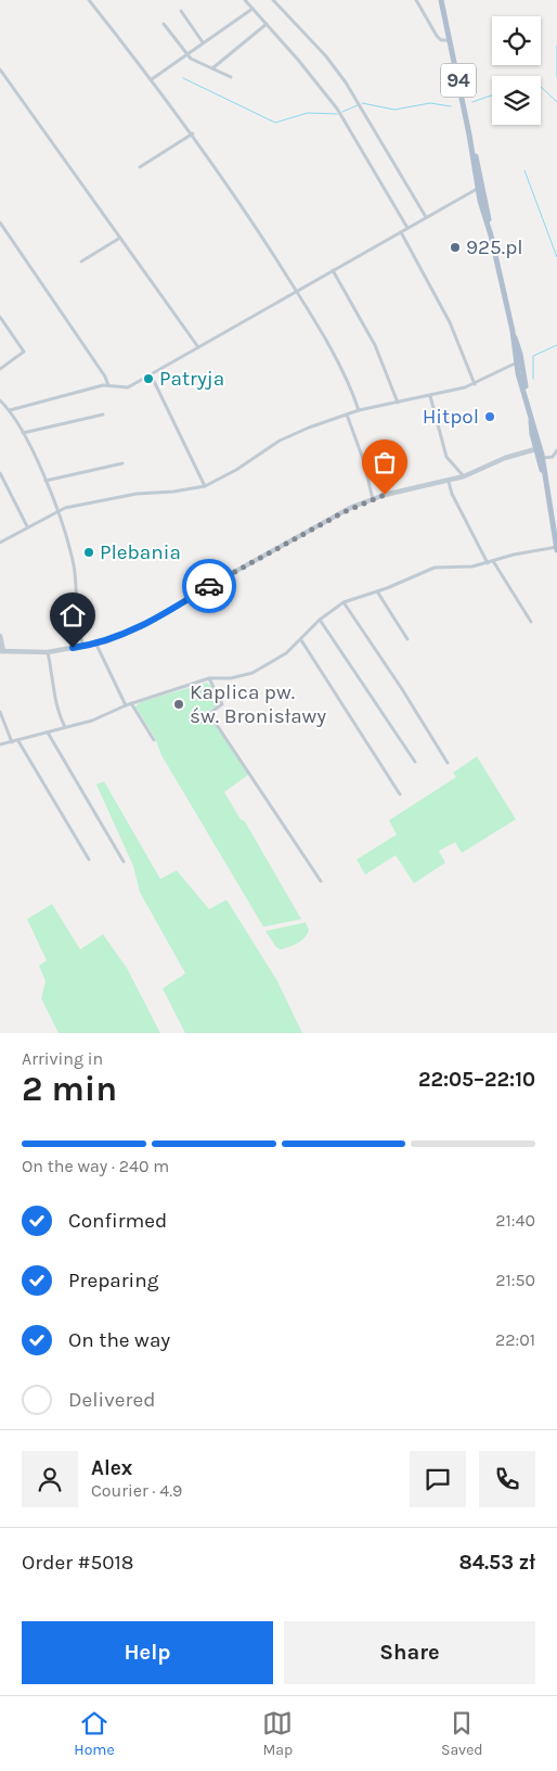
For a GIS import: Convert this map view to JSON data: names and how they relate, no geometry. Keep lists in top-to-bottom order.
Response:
{
  "streets": {
    "main road": ["94"]
  },
  "places": [
    "925.pl",
    "Patryja",
    "Hitpol",
    "Plebania",
    "Kaplica pw. św. Bronisławy"
  ],
  "page": {
    "heading": ["2 min", "Arriving in", "22:05–22:10"],
    "panel": [
      "Alex",
      "Courier · 4.9",
      "Order #5018",
      "84.53 zł"
    ],
    "bar": "On the way · 240 m",
    "list": [
      ["Confirmed", "21:40"],
      ["Preparing", "21:50"],
      ["On the way", "22:01"],
      "Delivered"
    ],
    "buttons": ["Help", "Share"],
    "tabs": ["Home", "Map", "Saved"]
  }
}
